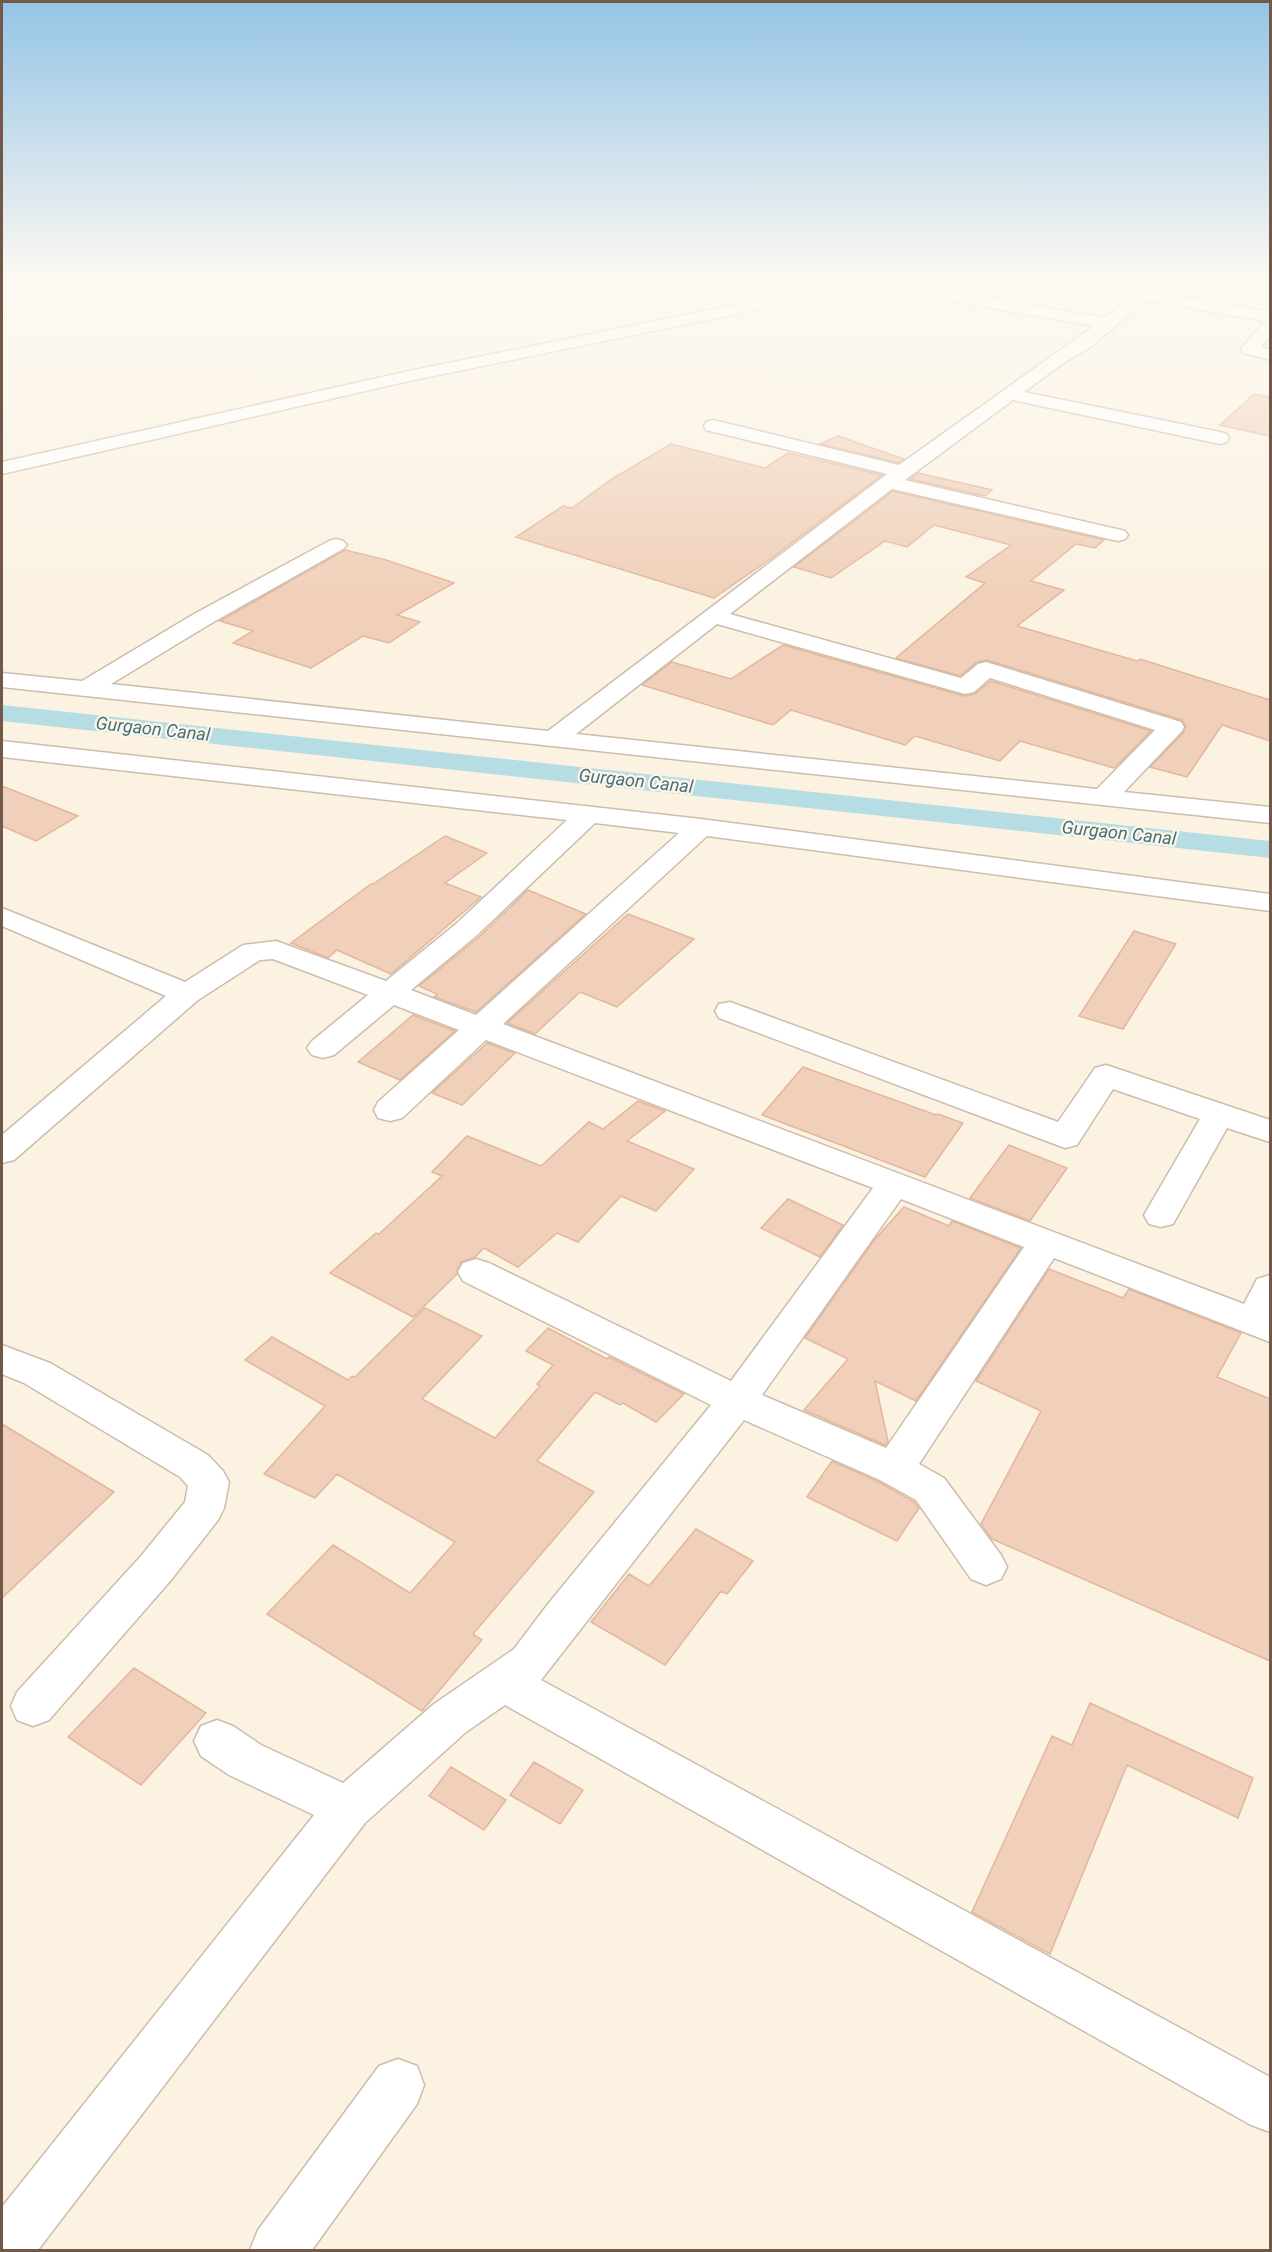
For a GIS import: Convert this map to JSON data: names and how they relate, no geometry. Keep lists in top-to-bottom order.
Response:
{
  "water": ["Gurgaon Canal"]
}
